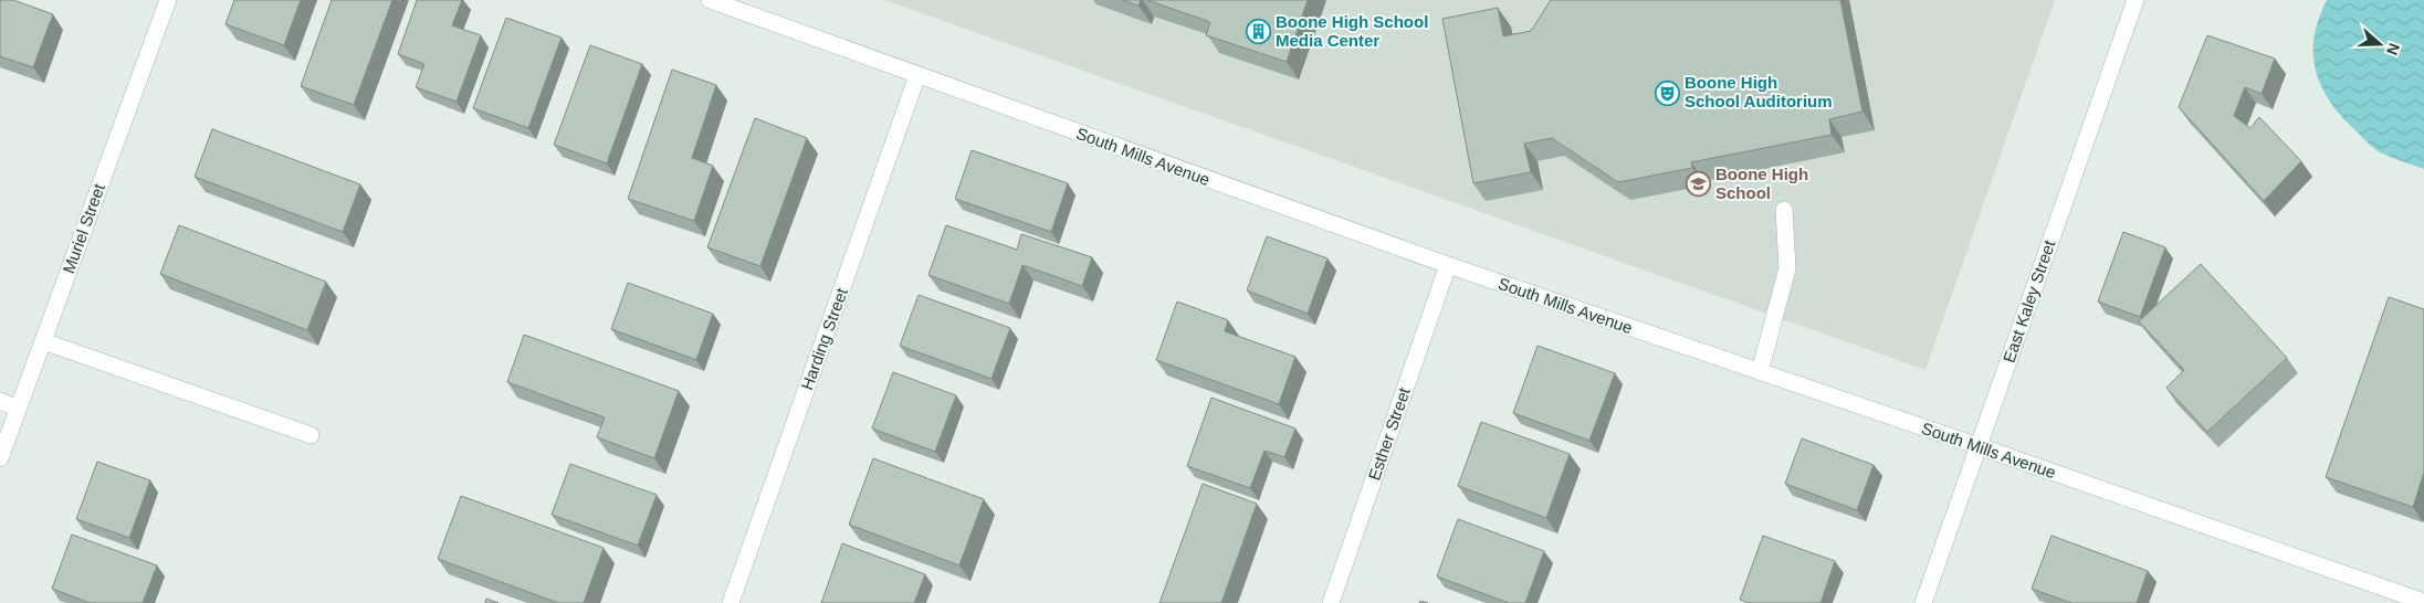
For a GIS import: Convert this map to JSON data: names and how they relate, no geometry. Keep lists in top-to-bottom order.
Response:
{
  "streets": {
    "street": [
      "South Mills Avenue",
      "Muriel Street",
      "East Kaley Street",
      "Harding Street",
      "Esther Street"
    ]
  },
  "crossings": [
    ["South Mills Avenue", "East Kaley Street"],
    ["South Mills Avenue", "Harding Street"],
    ["South Mills Avenue", "Esther Street"]
  ],
  "places": {
    "building": ["Boone High School Media Center"],
    "theatre": ["Boone High School Auditorium"],
    "school or university": ["Boone High School"]
  },
  "north": "right"
}
